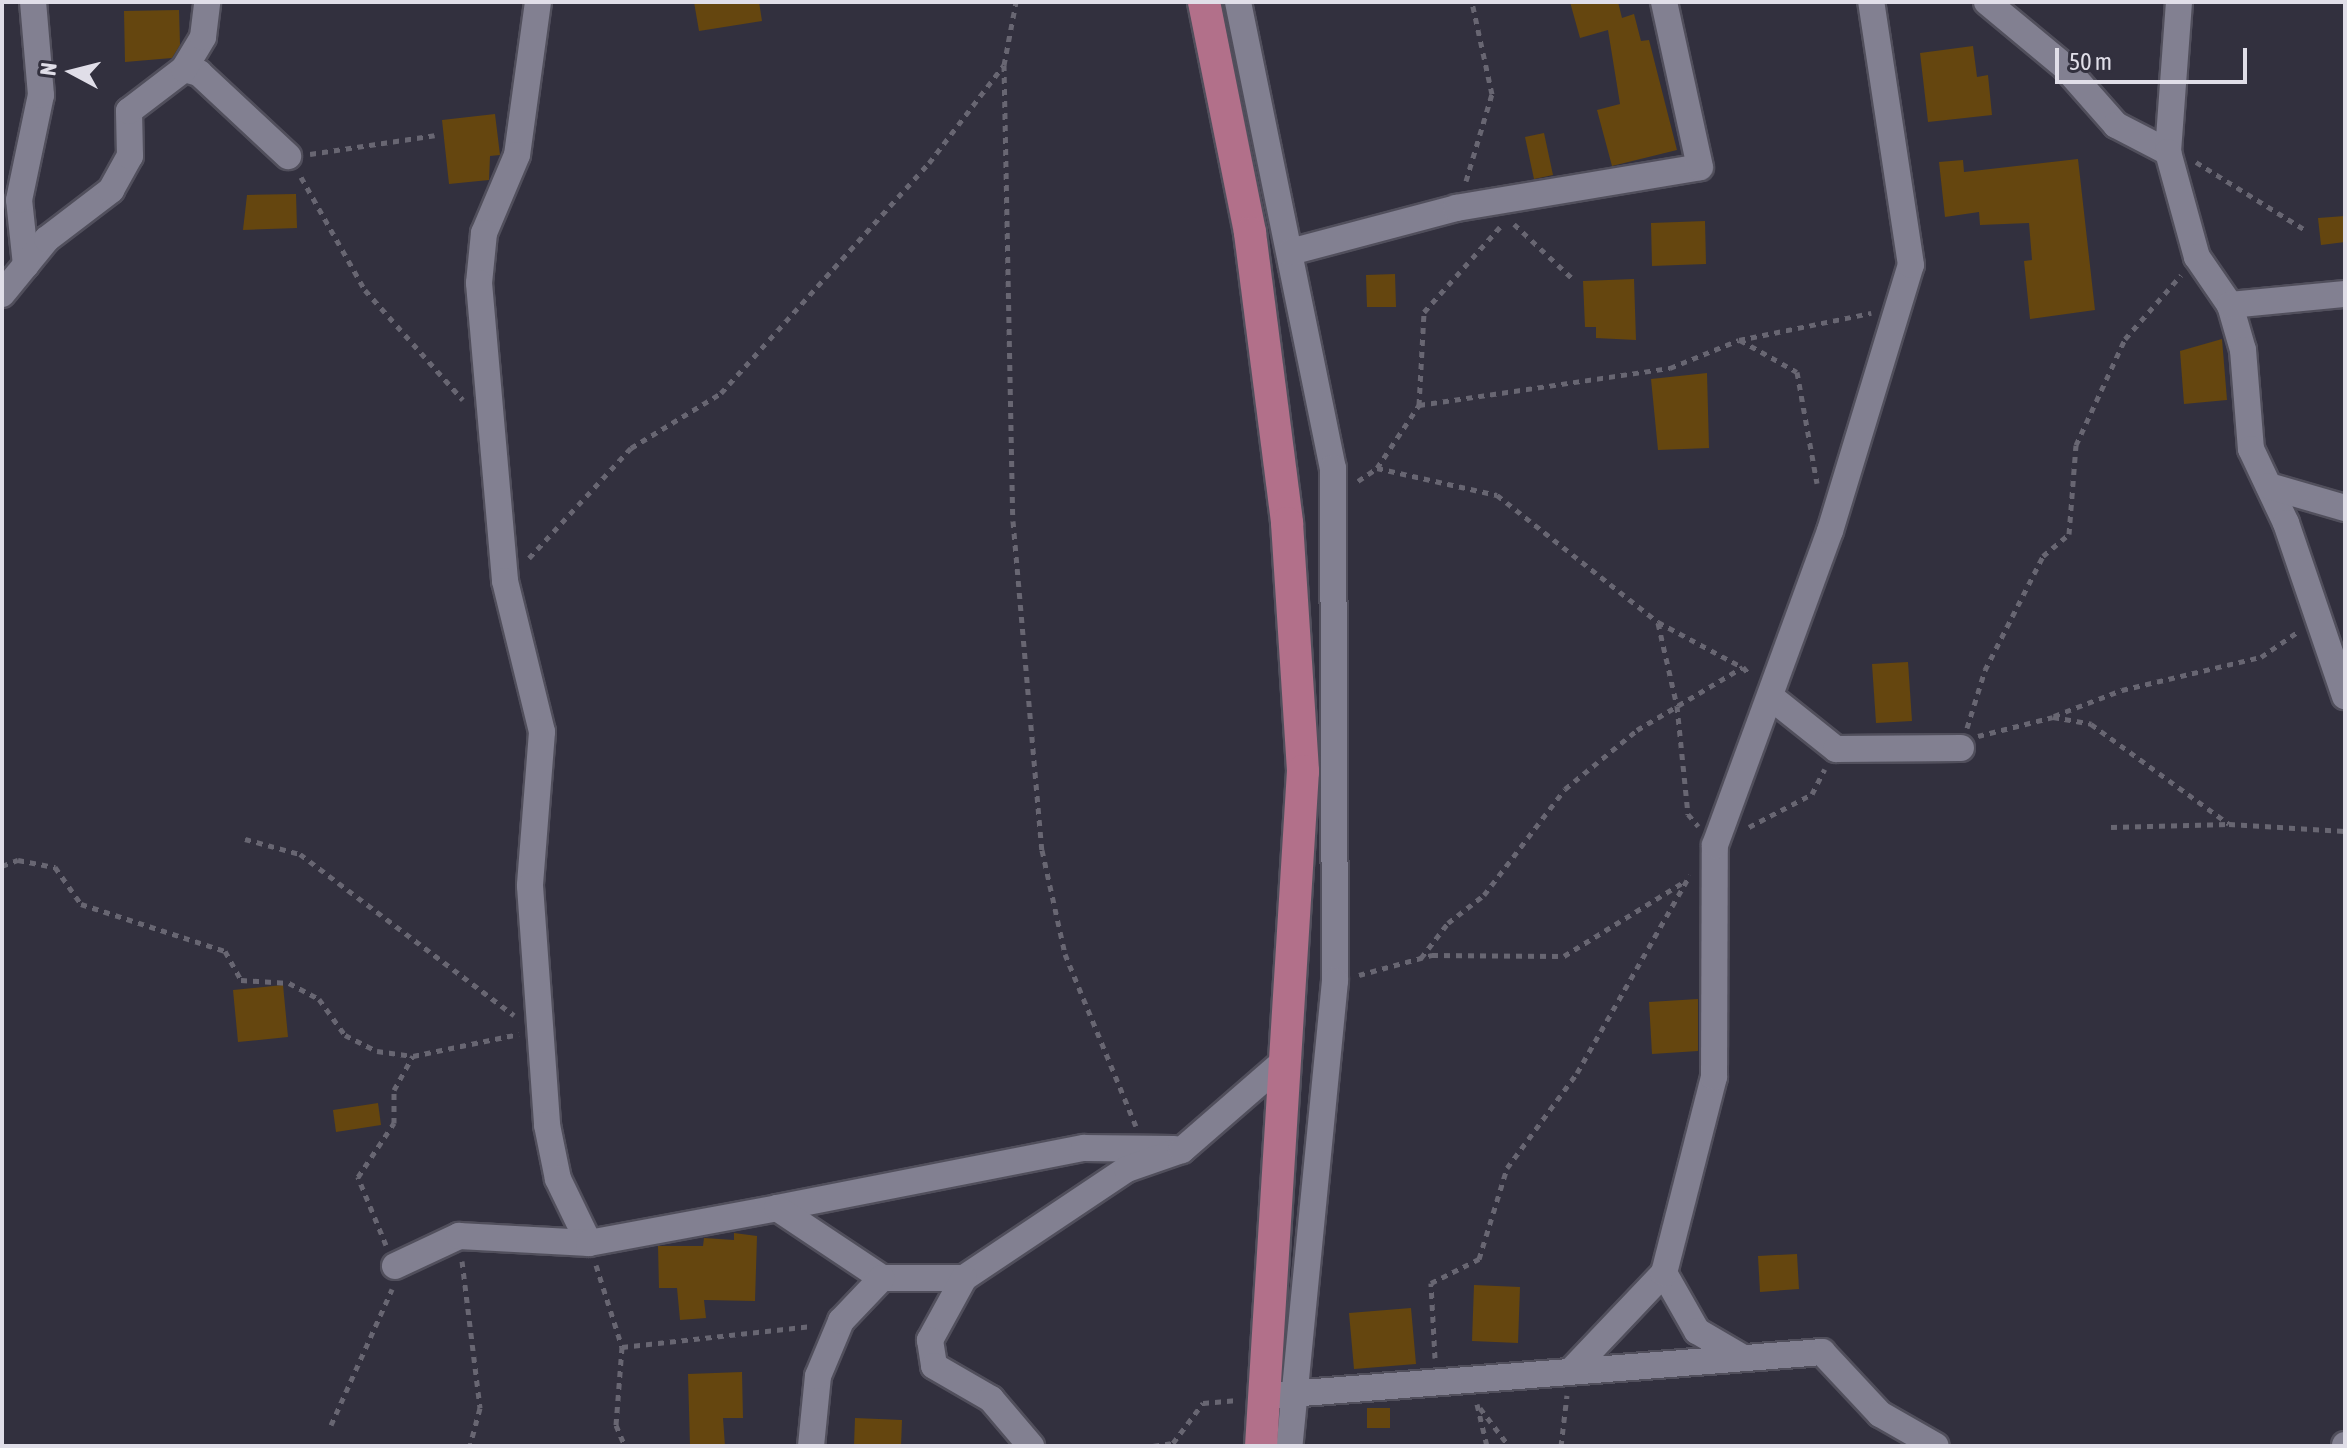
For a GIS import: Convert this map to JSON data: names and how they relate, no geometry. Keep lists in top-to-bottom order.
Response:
{
  "scale_bar": "50 m",
  "north": "left"
}
